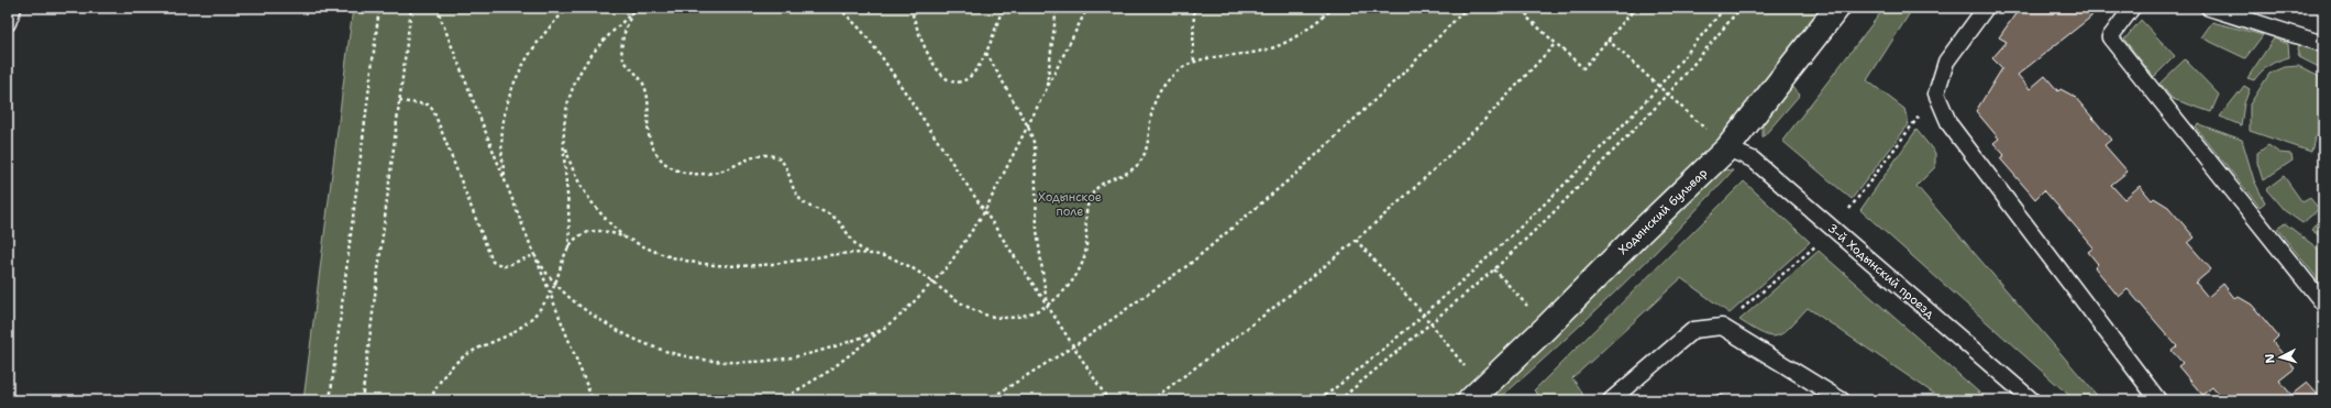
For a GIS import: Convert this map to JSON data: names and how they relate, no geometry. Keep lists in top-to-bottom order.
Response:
{
  "streets": {
    "street": ["Ходынский бульвар"],
    "lane": ["3-й Ходынский проезд"]
  },
  "crossings": [
    ["Ходынский бульвар", "3-й Ходынский проезд"]
  ],
  "parks": ["Ходынское поле"],
  "north": "left"
}
